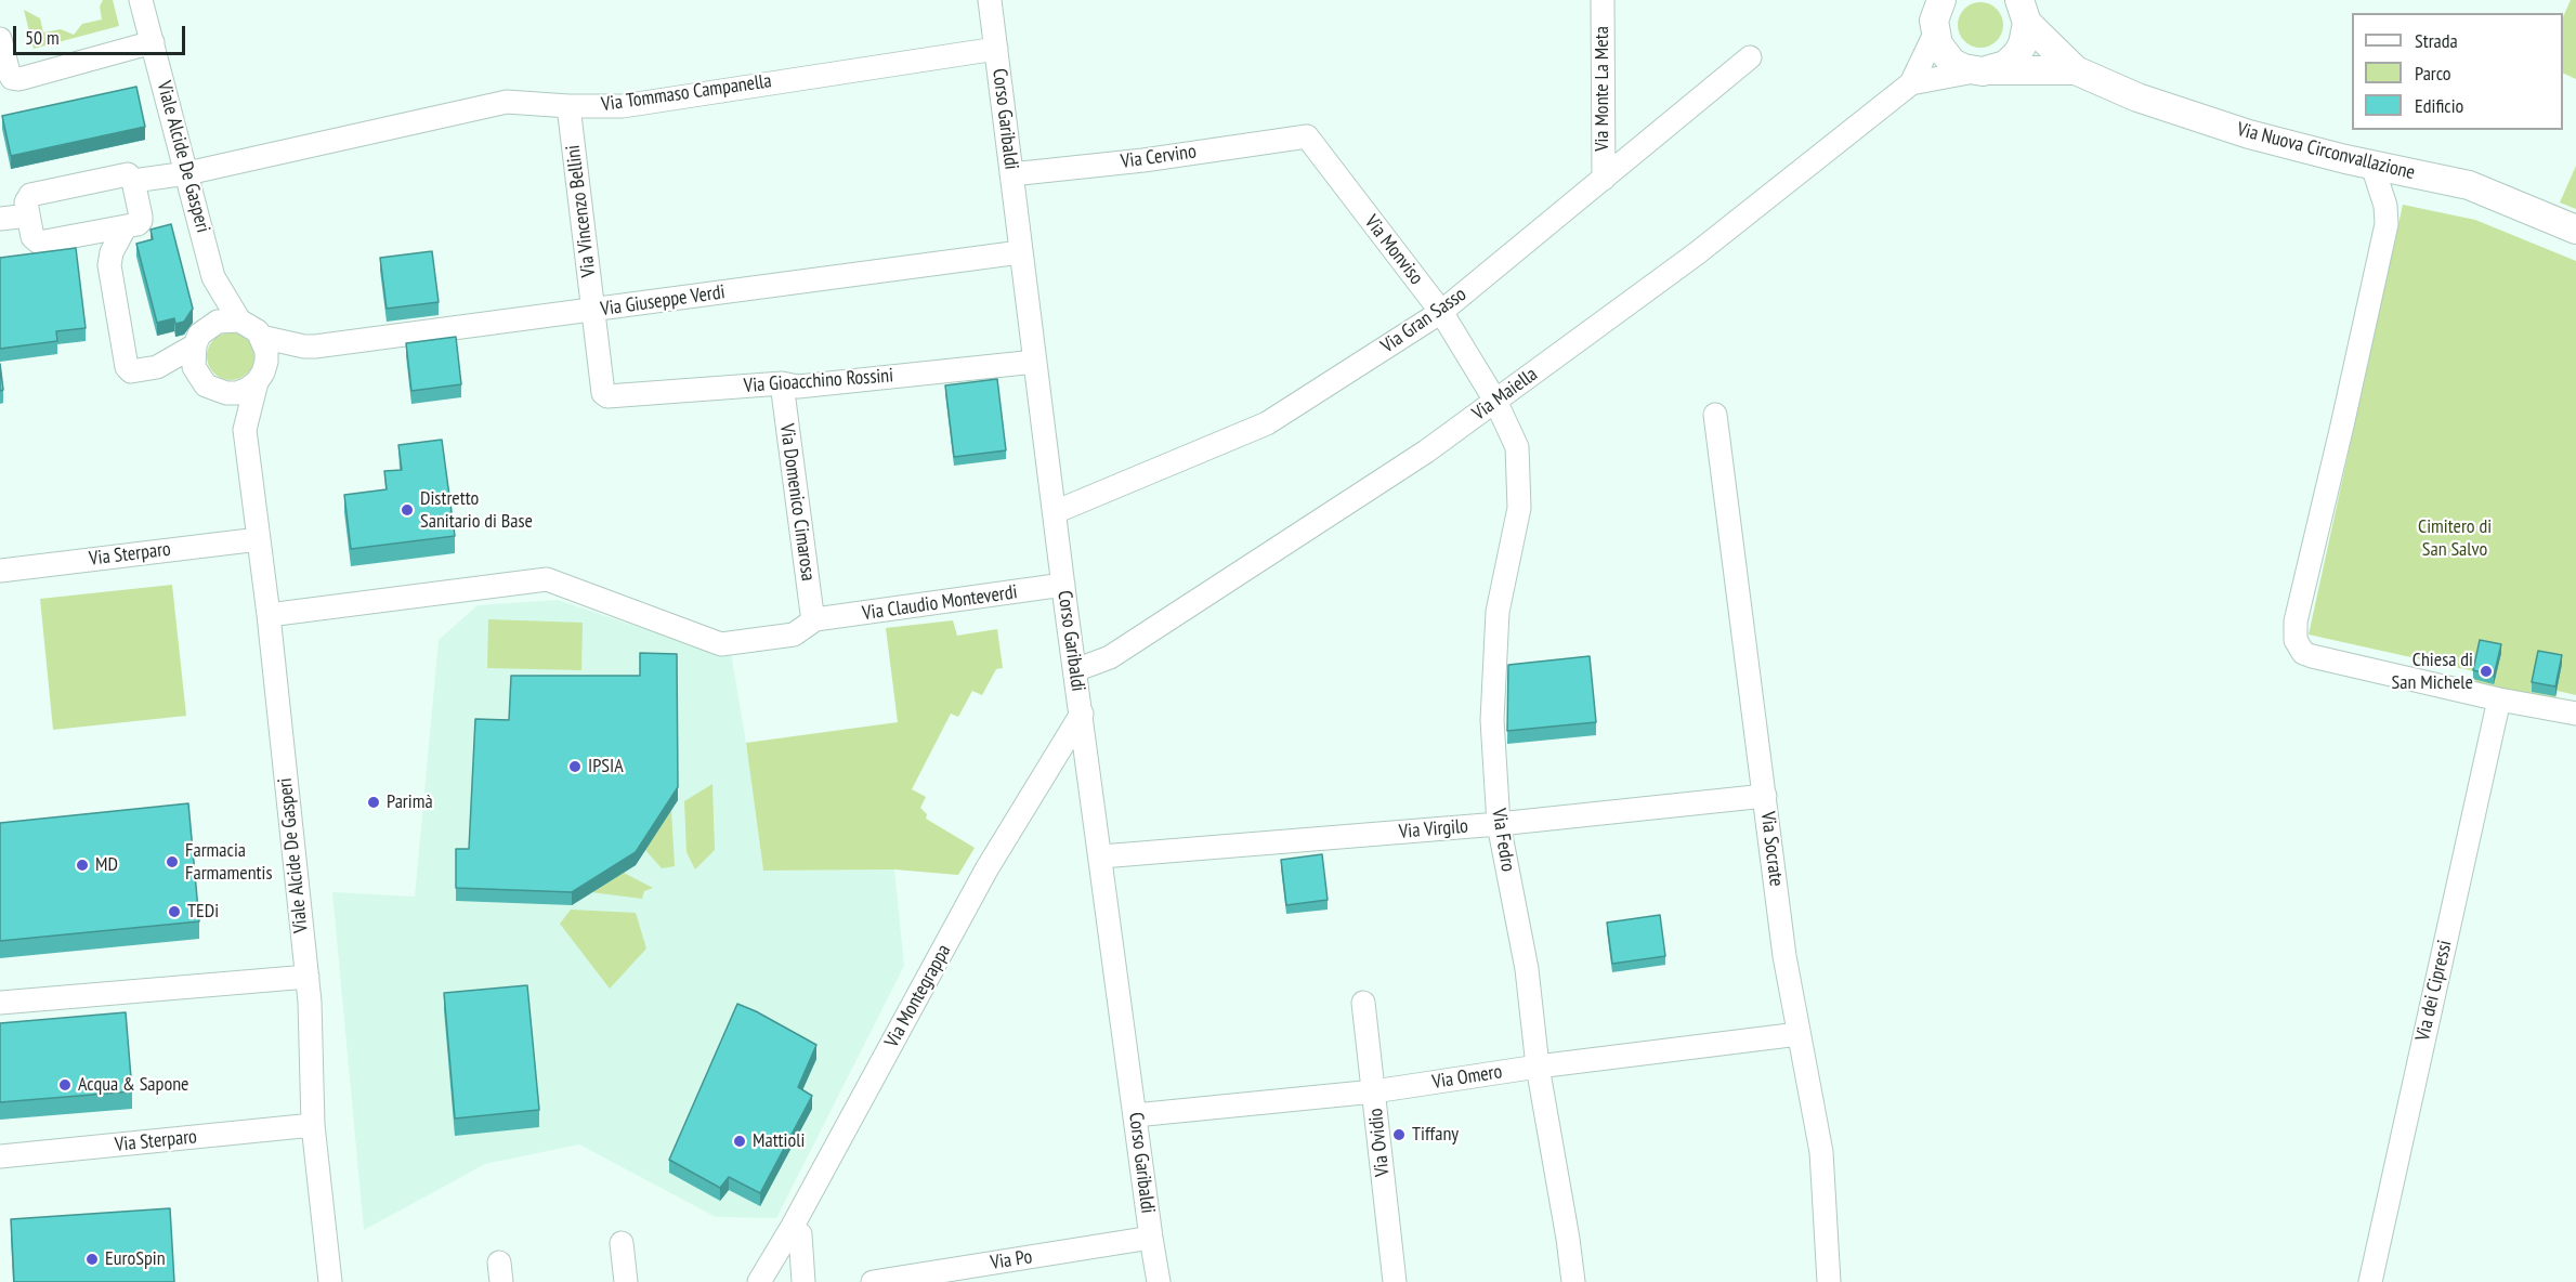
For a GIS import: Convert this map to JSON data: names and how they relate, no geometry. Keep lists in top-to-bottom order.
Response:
{
  "streets": {
    "street": [
      "Via Monte La Meta",
      "Via Tommaso Campanella",
      "Corso Garibaldi",
      "Via Nuova Circonvallazione",
      "Viale Alcide De Gasperi",
      "Via Cervino",
      "Via Vincenzo Bellini",
      "Via Monviso",
      "Via Giuseppe Verdi",
      "Via Gran Sasso",
      "Via Gioacchino Rossini",
      "Via Maiella",
      "Via Domenico Cimarosa",
      "Via Sterparo",
      "Via Claudio Monteverdi",
      "Via Virgilo",
      "Via Fedro",
      "Via Socrate",
      "Via dei Cipressi",
      "Via Montegrappa",
      "Via Omero",
      "Via Ovidio",
      "Via Po"
    ]
  },
  "crossings": [
    ["Via Monte La Meta", "Via Gran Sasso"],
    ["Via Tommaso Campanella", "Corso Garibaldi"],
    ["Via Tommaso Campanella", "Viale Alcide De Gasperi"],
    ["Via Tommaso Campanella", "Via Vincenzo Bellini"],
    ["Corso Garibaldi", "Via Cervino"],
    ["Corso Garibaldi", "Via Giuseppe Verdi"],
    ["Corso Garibaldi", "Via Gran Sasso"],
    ["Corso Garibaldi", "Via Gioacchino Rossini"],
    ["Corso Garibaldi", "Via Maiella"],
    ["Corso Garibaldi", "Via Claudio Monteverdi"],
    ["Corso Garibaldi", "Via Virgilo"],
    ["Corso Garibaldi", "Via Montegrappa"],
    ["Corso Garibaldi", "Via Omero"],
    ["Corso Garibaldi", "Via Po"],
    ["Via Nuova Circonvallazione", "Via Maiella"],
    ["Viale Alcide De Gasperi", "Via Giuseppe Verdi"],
    ["Viale Alcide De Gasperi", "Via Sterparo"],
    ["Via Cervino", "Via Monviso"],
    ["Via Vincenzo Bellini", "Via Giuseppe Verdi"],
    ["Via Vincenzo Bellini", "Via Gioacchino Rossini"],
    ["Via Monviso", "Via Gran Sasso"],
    ["Via Monviso", "Via Maiella"],
    ["Via Monviso", "Via Fedro"],
    ["Via Gioacchino Rossini", "Via Domenico Cimarosa"],
    ["Via Maiella", "Via Fedro"],
    ["Via Domenico Cimarosa", "Via Claudio Monteverdi"],
    ["Via Virgilo", "Via Fedro"],
    ["Via Virgilo", "Via Socrate"],
    ["Via Fedro", "Via Omero"],
    ["Via Socrate", "Via Omero"],
    ["Via Omero", "Via Ovidio"]
  ],
  "parks": ["Cimitero di San Salvo"],
  "places": [
    "Distretto Sanitario di Base",
    "Chiesa di San Michele",
    "IPSIA",
    "Parimà",
    "Farmacia Farmamentis",
    "MD",
    "TEDi",
    "Acqua & Sapone",
    "Tiffany",
    "Mattioli",
    "EuroSpin"
  ],
  "legend": ["Strada", "Parco", "Edificio"],
  "scale_bar": "50 m"
}
